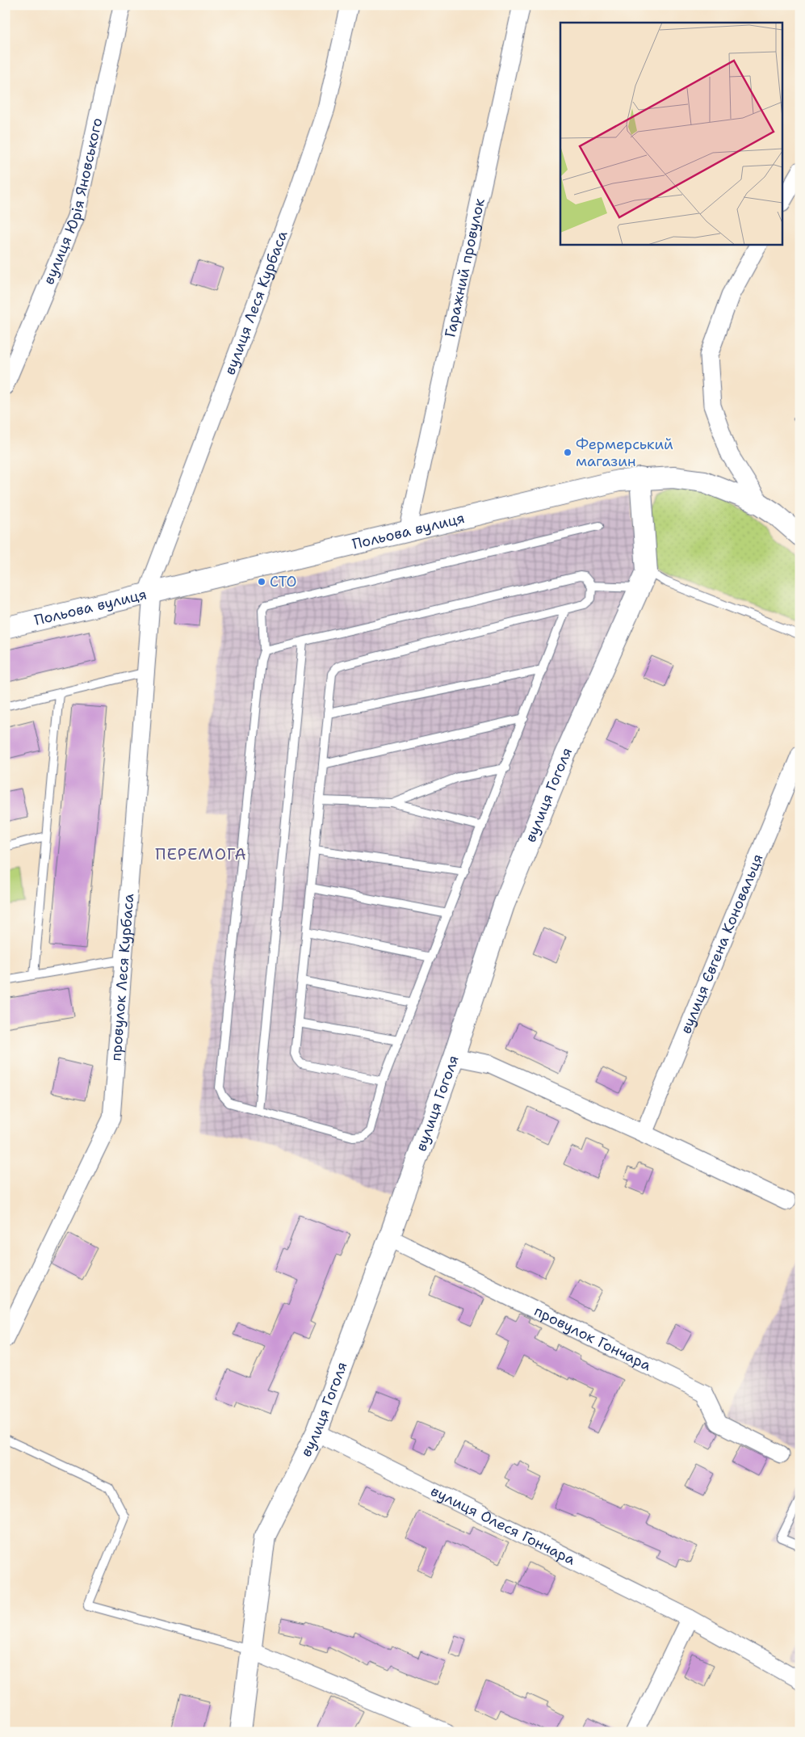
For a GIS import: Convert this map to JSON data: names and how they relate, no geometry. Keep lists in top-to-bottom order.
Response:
{
  "streets": {
    "street": [
      "вулиця Юрія Яновського",
      "Гаражний провулок",
      "вулиця Леся Курбаса",
      "Польова вулиця",
      "вулиця Гоголя",
      "вулиця Євгена Коновальця",
      "провулок Леся Курбаса",
      "провулок Гончара",
      "вулиця Олеся Гончара"
    ]
  },
  "crossings": [
    ["Гаражний провулок", "Польова вулиця"],
    ["вулиця Леся Курбаса", "Польова вулиця"],
    ["вулиця Леся Курбаса", "провулок Леся Курбаса"],
    ["Польова вулиця", "вулиця Гоголя"],
    ["Польова вулиця", "провулок Леся Курбаса"],
    ["вулиця Гоголя", "провулок Гончара"],
    ["вулиця Гоголя", "вулиця Олеся Гончара"]
  ],
  "districts": ["ПЕРЕМОГА"],
  "places": ["Фермерський магазин", "СТО"]
}
